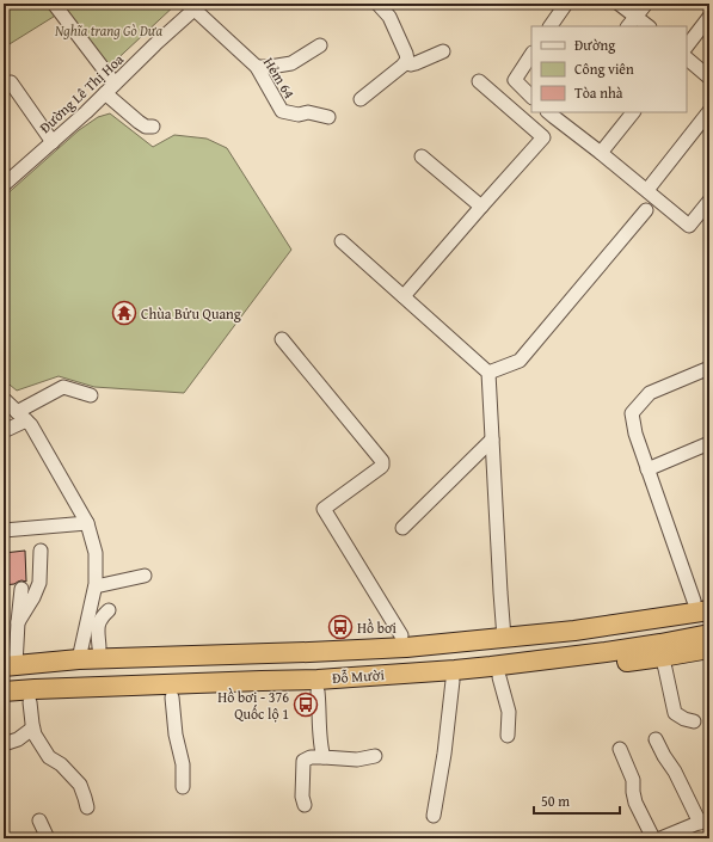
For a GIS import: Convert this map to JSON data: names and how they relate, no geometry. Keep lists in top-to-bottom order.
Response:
{
  "streets": {
    "highway": ["Đỗ Mười"],
    "street": ["Hẻm 64", "Đường Lê Thị Hoa"]
  },
  "crossings": [
    ["Hẻm 64", "Đường Lê Thị Hoa"]
  ],
  "parks": ["Nghĩa trang Gò Dưa"],
  "places": {
    "temple": ["Chùa Bửu Quang"],
    "bus stop": ["Hồ bơi", "Hồ bơi - 376 Quốc lộ 1"]
  },
  "legend": ["Đường", "Công viên", "Tòa nhà"],
  "scale_bar": "50 m"
}
